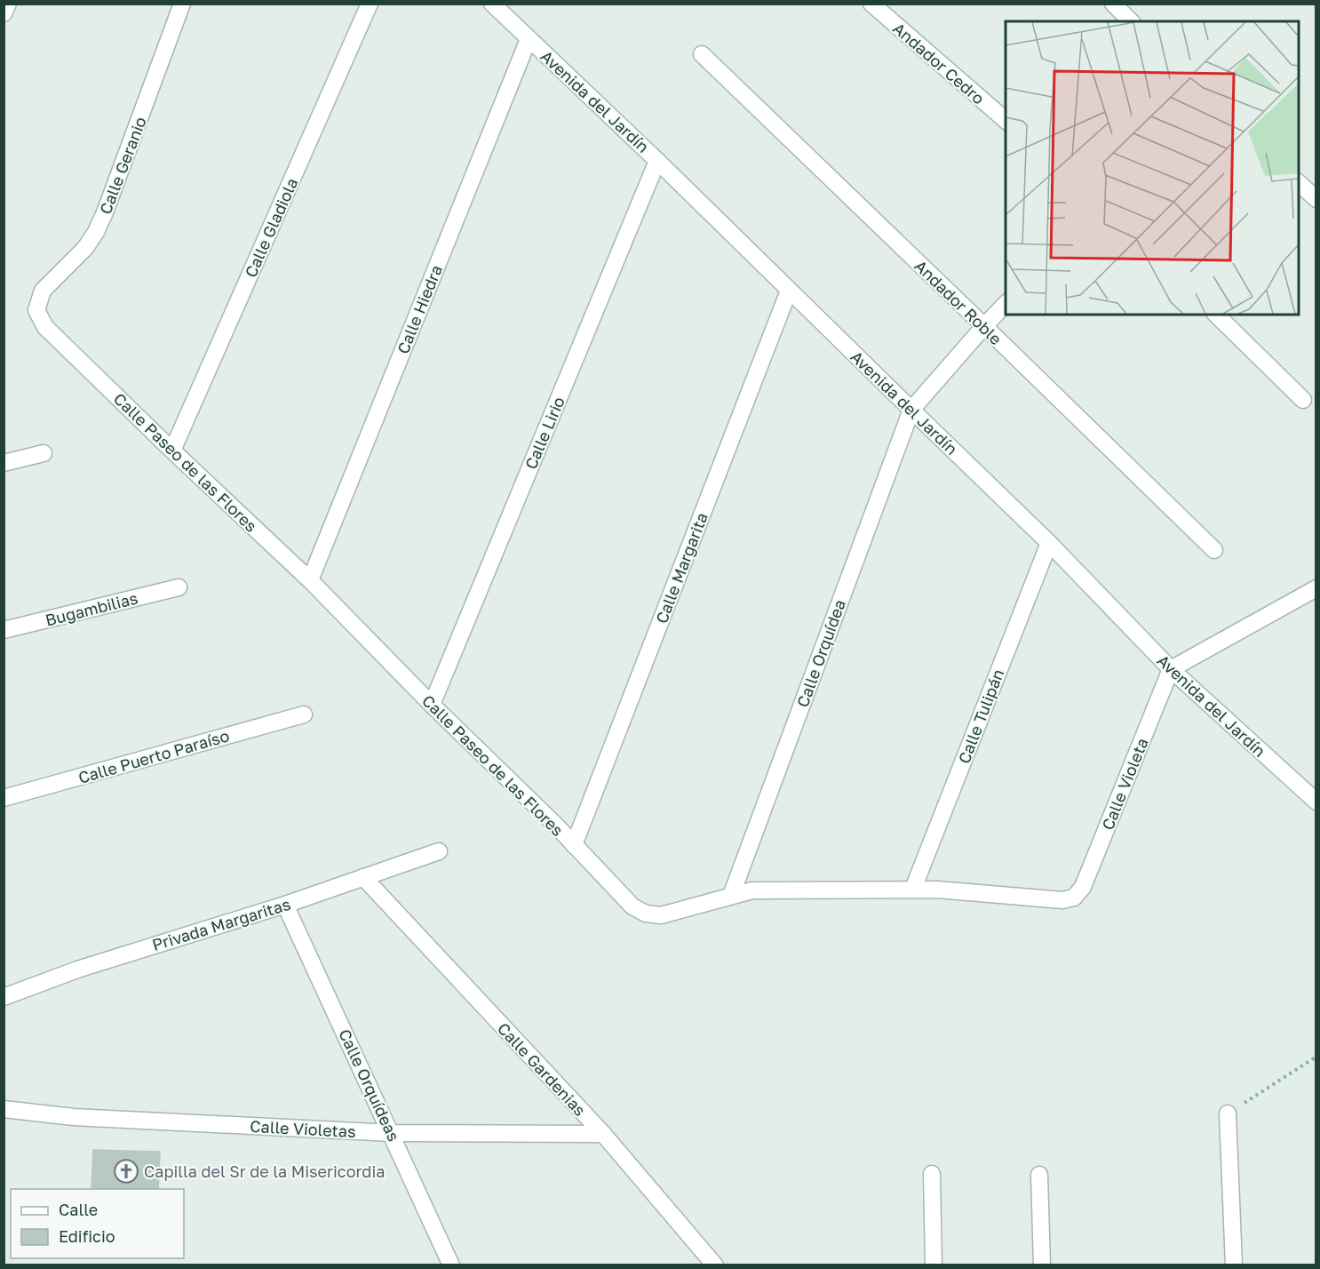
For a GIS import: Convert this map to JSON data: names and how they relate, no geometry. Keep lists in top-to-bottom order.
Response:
{
  "streets": {
    "street": [
      "Andador Cedro",
      "Avenida del Jardín",
      "Calle Geranio",
      "Calle Gladiola",
      "Andador Roble",
      "Calle Hiedra",
      "Calle Lirio",
      "Calle Paseo de las Flores",
      "Calle Margarita",
      "Bugambilias",
      "Calle Orquídea",
      "Calle Tulipán",
      "Calle Puerto Paraíso",
      "Calle Violeta",
      "Privada Margaritas",
      "Calle Gardenias",
      "Calle Orquídeas",
      "Calle Violetas"
    ]
  },
  "crossings": [
    ["Avenida del Jardín", "Calle Hiedra"],
    ["Avenida del Jardín", "Calle Lirio"],
    ["Avenida del Jardín", "Calle Margarita"],
    ["Avenida del Jardín", "Calle Orquídea"],
    ["Avenida del Jardín", "Calle Tulipán"],
    ["Avenida del Jardín", "Calle Violeta"],
    ["Calle Geranio", "Calle Paseo de las Flores"],
    ["Calle Gladiola", "Calle Paseo de las Flores"],
    ["Calle Hiedra", "Calle Paseo de las Flores"],
    ["Calle Lirio", "Calle Paseo de las Flores"],
    ["Calle Paseo de las Flores", "Calle Margarita"],
    ["Calle Paseo de las Flores", "Calle Orquídea"],
    ["Calle Paseo de las Flores", "Calle Tulipán"],
    ["Calle Paseo de las Flores", "Calle Violeta"],
    ["Privada Margaritas", "Calle Gardenias"],
    ["Privada Margaritas", "Calle Orquídeas"],
    ["Calle Gardenias", "Calle Violetas"],
    ["Calle Orquídeas", "Calle Violetas"]
  ],
  "places": {
    "church": ["Capilla del Sr de la Misericordia"]
  },
  "legend": ["Calle", "Edificio"]
}
